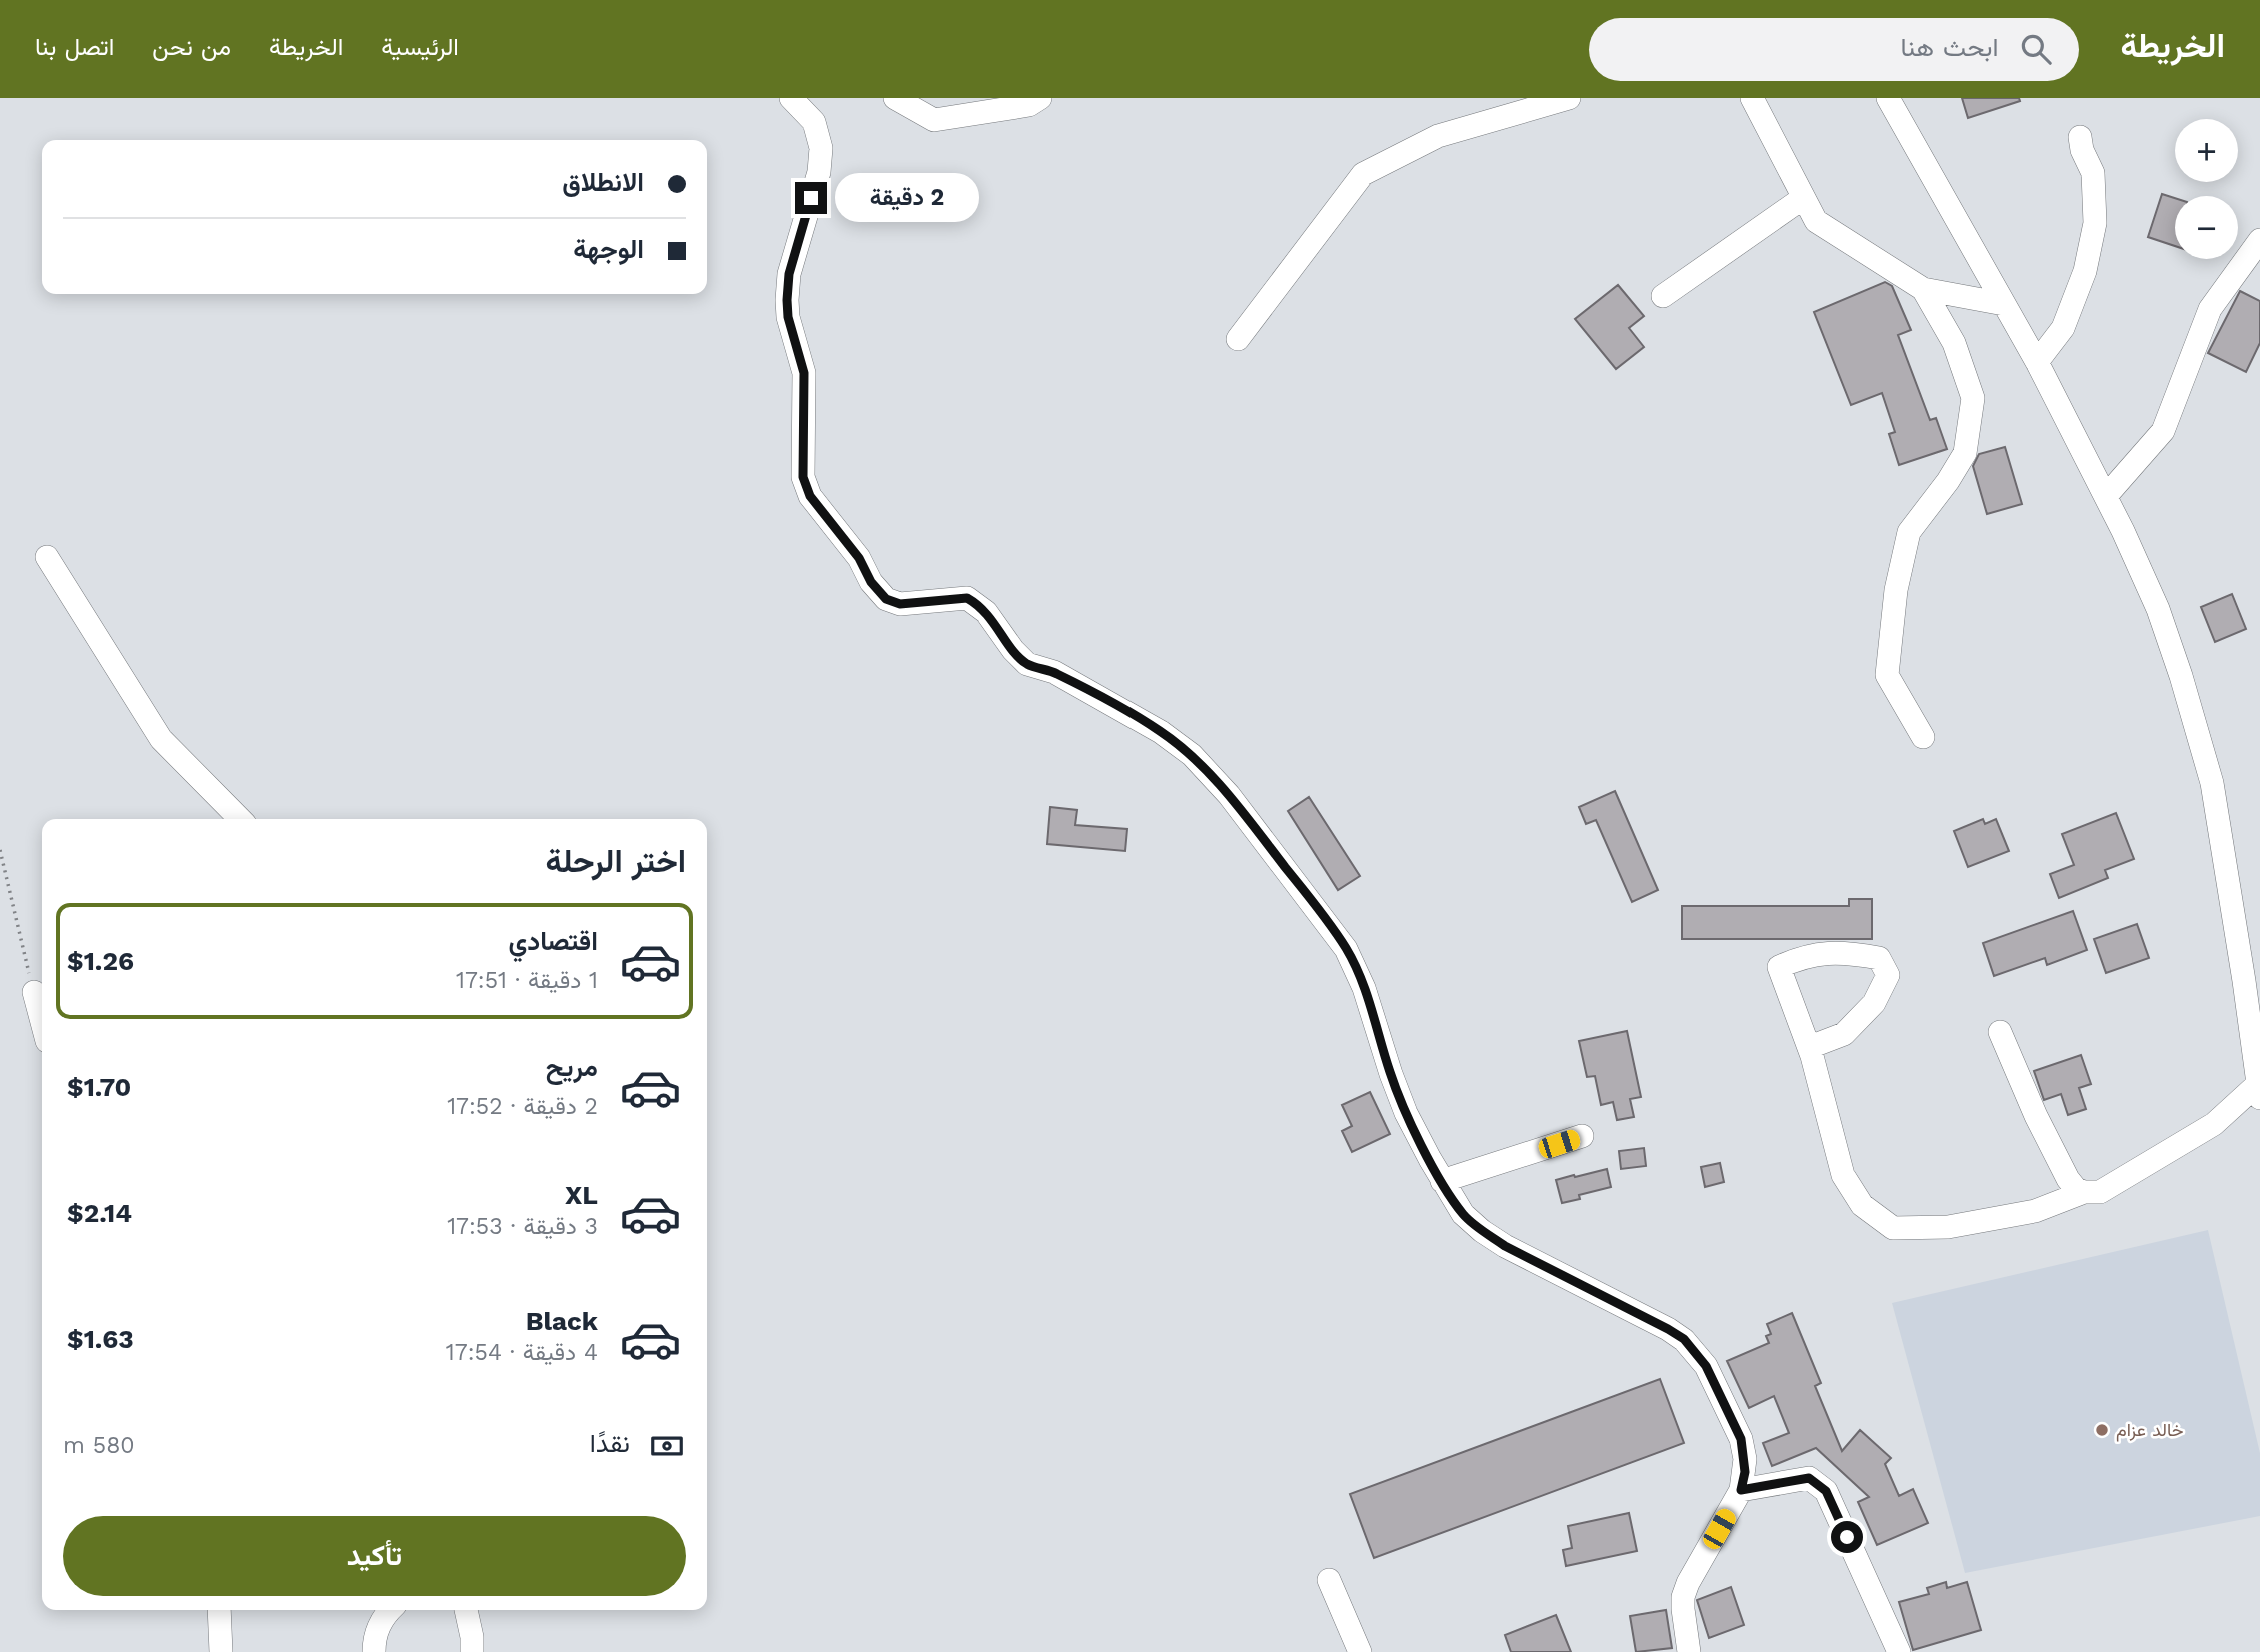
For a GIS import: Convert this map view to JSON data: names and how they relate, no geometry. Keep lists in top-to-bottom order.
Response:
{
  "places": ["خالد عزام"],
  "page": {
    "header": "الخريطة",
    "search": "ابحث هنا",
    "nav": [
      "الرئيسية",
      "الخريطة",
      "من نحن",
      "اتصل بنا"
    ],
    "map_buttons": ["+", "−"],
    "banner": ["الانطلاق", "الوجهة"],
    "bubble": "2 دقيقة",
    "heading": "اختر الرحلة",
    "list": [
      {
        "name": "اقتصادي",
        "note": "1 دقيقة · 17:51",
        "value": "$1.26"
      },
      {
        "name": "مريح",
        "note": "2 دقيقة · 17:52",
        "value": "$1.70"
      },
      {
        "name": "XL",
        "note": "3 دقيقة · 17:53",
        "value": "$2.14"
      },
      {
        "name": "Black",
        "note": "4 دقيقة · 17:54",
        "value": "$1.63"
      }
    ],
    "pay": ["نقدًا", "580 m"],
    "buttons": "تأكيد"
  }
}
